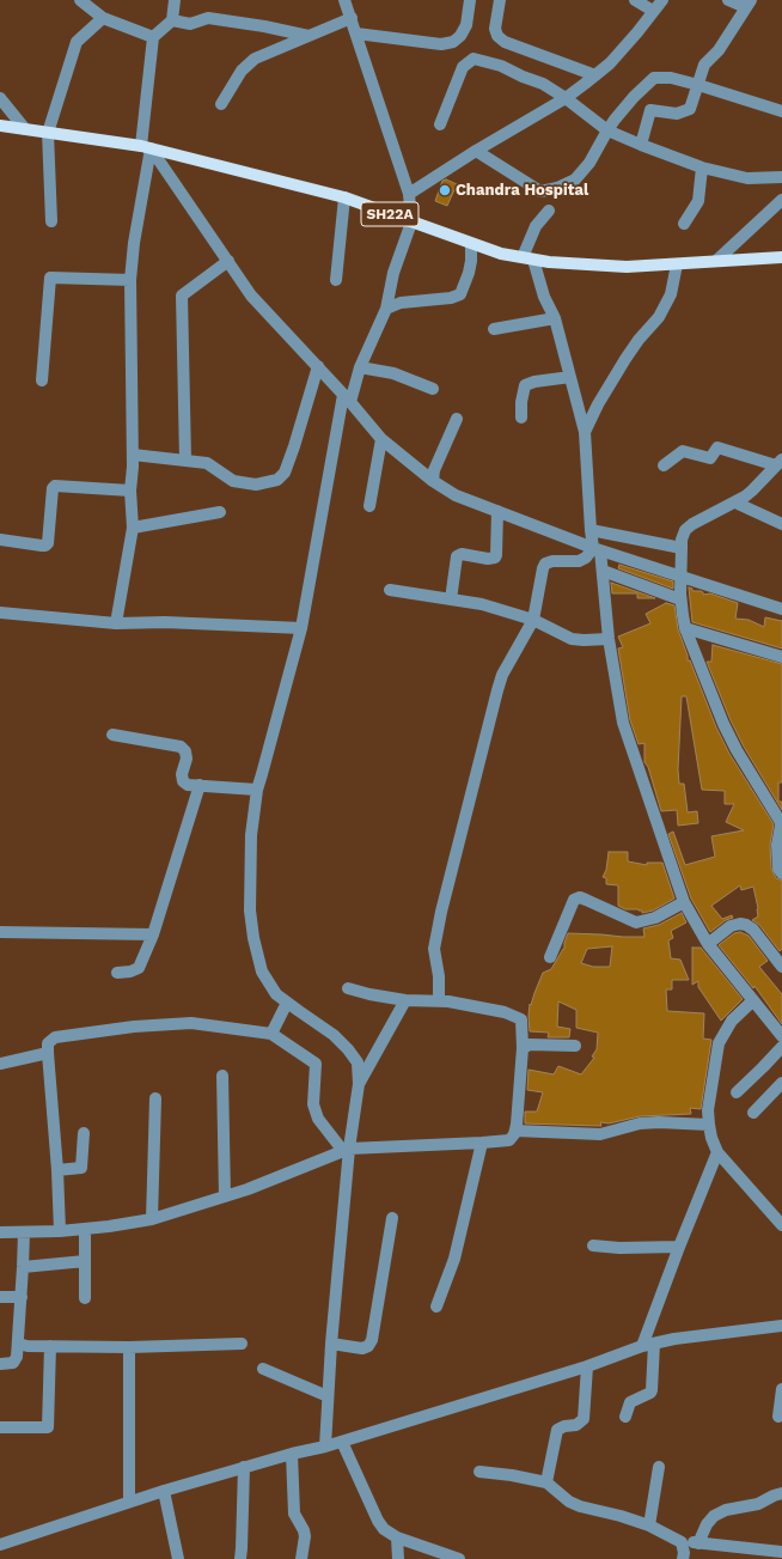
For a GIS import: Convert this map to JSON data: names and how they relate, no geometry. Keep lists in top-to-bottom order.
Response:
{
  "streets": {
    "main road": ["SH22A"]
  },
  "places": ["Chandra Hospital"]
}
